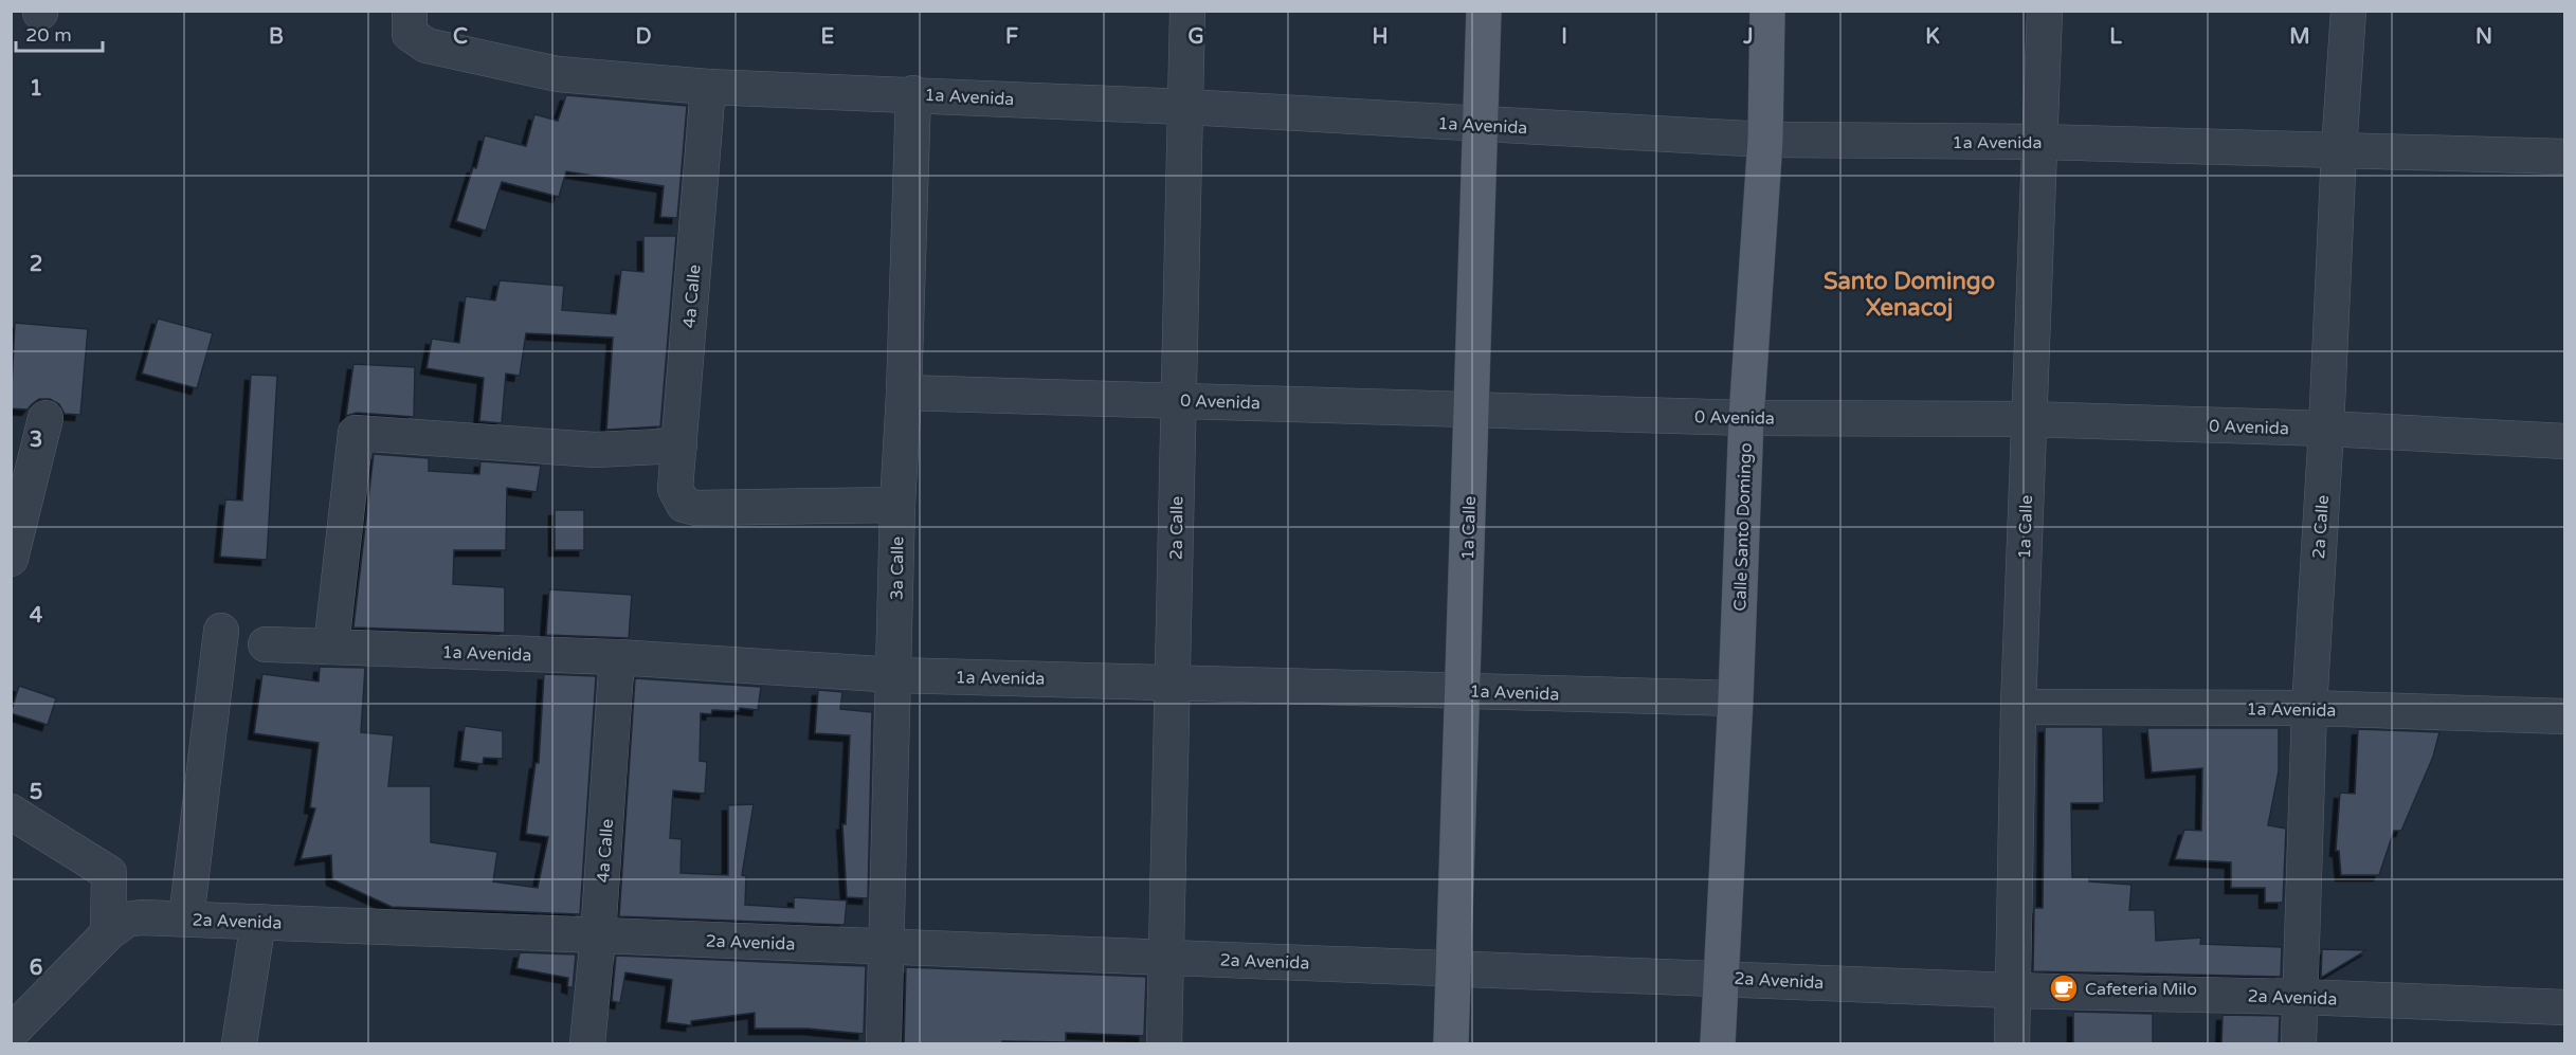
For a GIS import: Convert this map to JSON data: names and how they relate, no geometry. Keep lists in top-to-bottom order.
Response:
{
  "streets": {
    "main road": ["Calle Santo Domingo", "1a Calle"],
    "street": [
      "1a Avenida",
      "4a Calle",
      "0 Avenida",
      "2a Calle",
      "3a Calle",
      "2a Avenida"
    ]
  },
  "crossings": [
    ["1a Avenida", "4a Calle"],
    ["1a Avenida", "Calle Santo Domingo"],
    ["1a Avenida", "1a Calle"],
    ["1a Avenida", "2a Calle"],
    ["1a Avenida", "3a Calle"],
    ["4a Calle", "3a Calle"],
    ["4a Calle", "2a Avenida"],
    ["0 Avenida", "Calle Santo Domingo"],
    ["0 Avenida", "1a Calle"],
    ["0 Avenida", "2a Calle"],
    ["0 Avenida", "3a Calle"],
    ["Calle Santo Domingo", "2a Avenida"],
    ["1a Calle", "2a Avenida"],
    ["2a Calle", "2a Avenida"],
    ["3a Calle", "2a Avenida"]
  ],
  "districts": ["Santo Domingo Xenacoj"],
  "places": {
    "cafe": ["Cafeteria Milo"]
  },
  "scale_bar": "20 m",
  "grid": {
    "columns": [
      "B",
      "C",
      "D",
      "E",
      "F",
      "G",
      "H",
      "I",
      "J",
      "K",
      "L",
      "M",
      "N"
    ],
    "rows": [
      "1",
      "2",
      "3",
      "4",
      "5",
      "6"
    ]
  }
}
